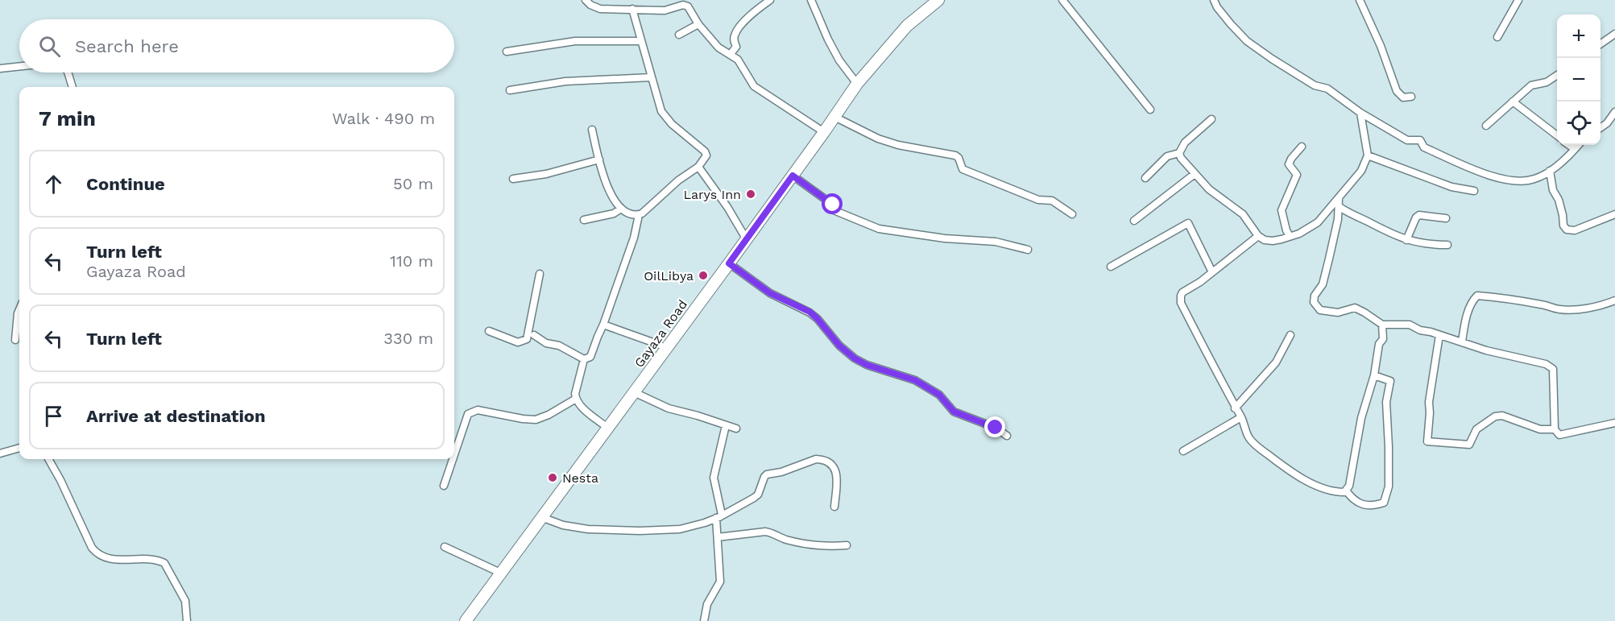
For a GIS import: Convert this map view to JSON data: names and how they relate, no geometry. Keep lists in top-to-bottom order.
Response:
{
  "streets": {
    "main road": ["Gayaza Road"]
  },
  "places": ["Larys Inn", "OilLibya", "Nesta"],
  "page": {
    "map_buttons": ["+", "−"],
    "search": "Search here",
    "heading": ["7 min", "Walk · 490 m"],
    "list": [
      ["Continue", "50 m"],
      ["Turn left", "Gayaza Road", "110 m"],
      ["Turn left", "330 m"],
      "Arrive at destination"
    ]
  }
}
